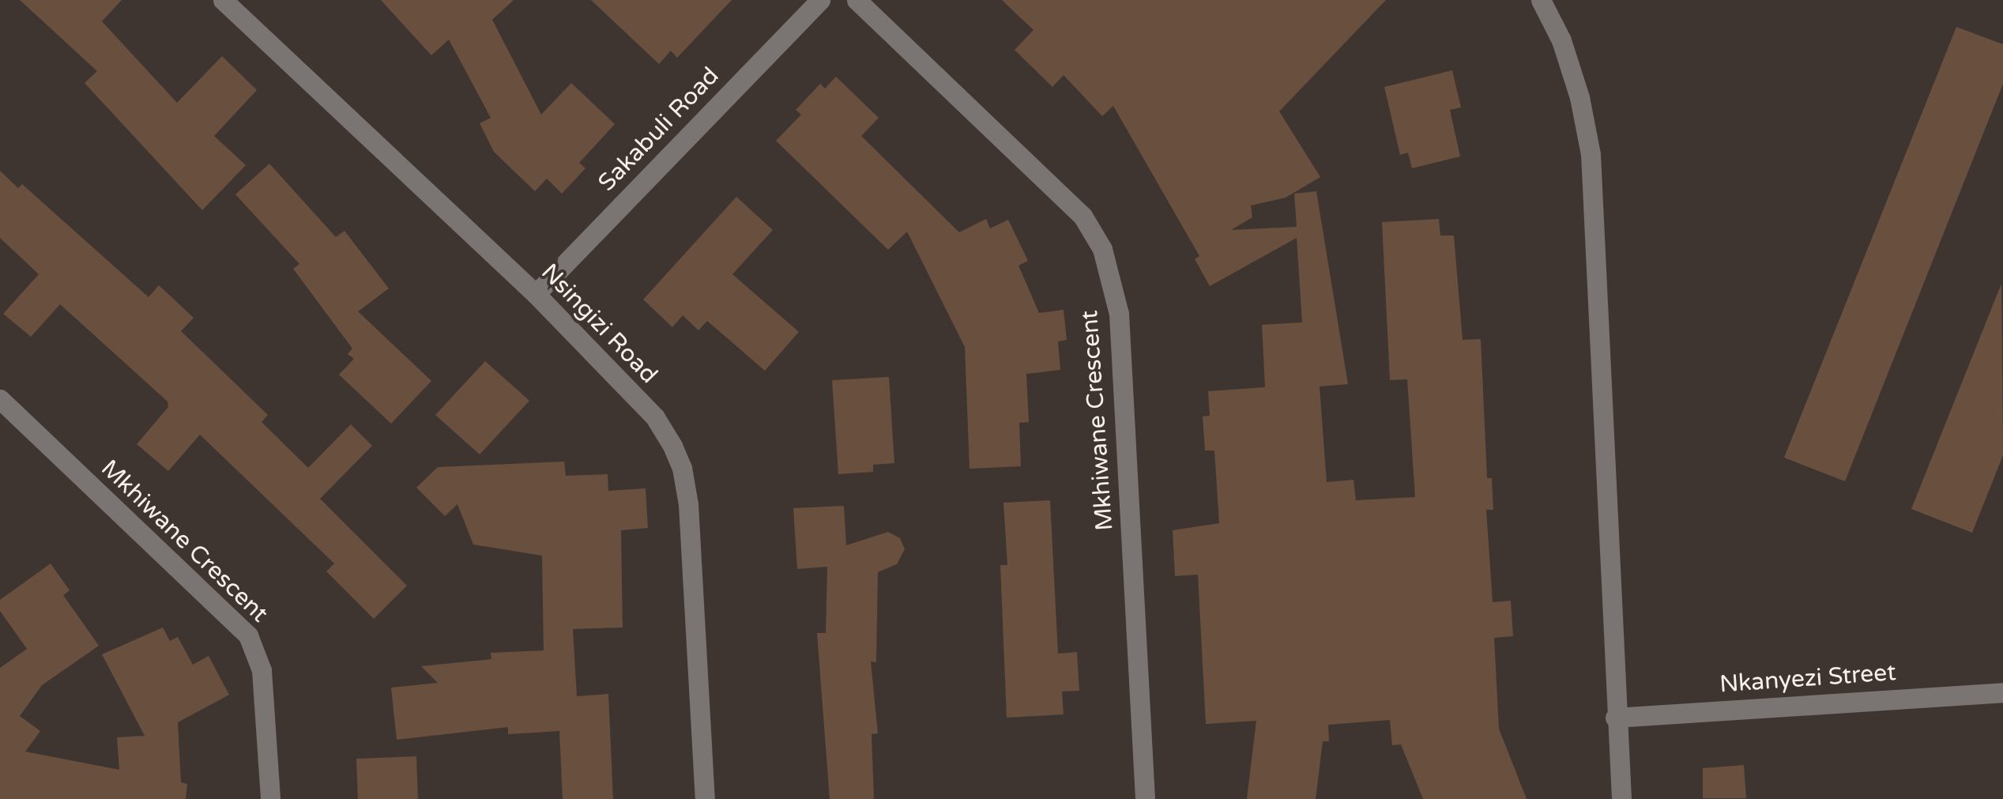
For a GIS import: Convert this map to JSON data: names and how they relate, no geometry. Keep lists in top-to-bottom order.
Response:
{
  "streets": {
    "street": [
      "Sakabuli Road",
      "Nsingizi Road",
      "Mkhiwane Crescent",
      "Nkanyezi Street"
    ]
  },
  "crossings": [
    ["Sakabuli Road", "Nsingizi Road"]
  ]
}
